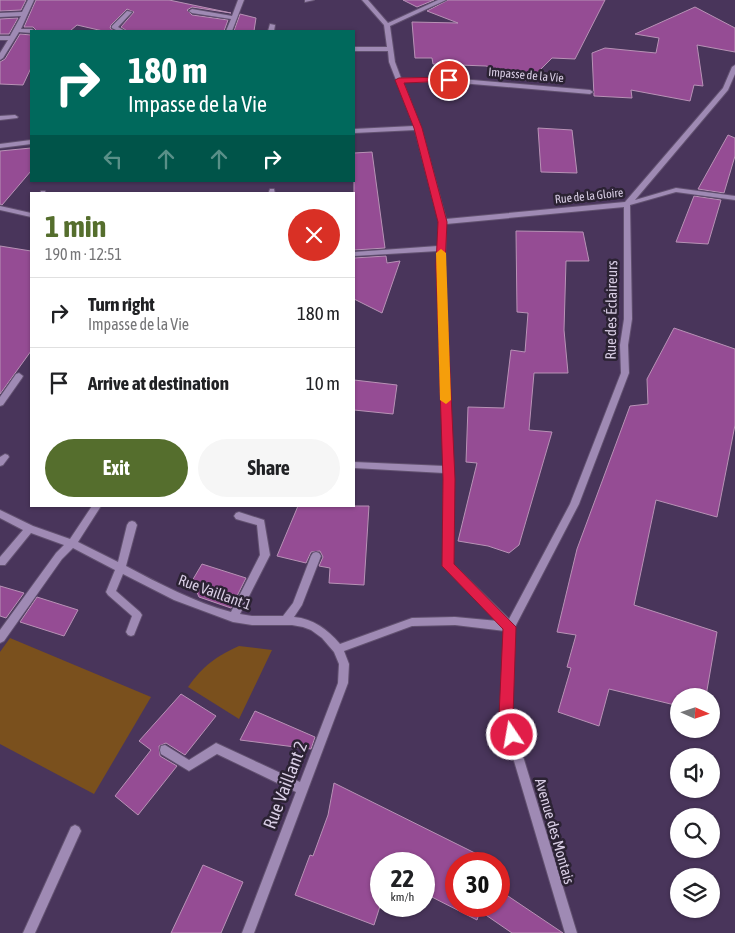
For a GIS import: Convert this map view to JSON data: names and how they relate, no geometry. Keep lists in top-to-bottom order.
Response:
{
  "streets": {
    "street": [
      "Impasse de la Vie",
      "Rue de la Gloire",
      "Rue des Éclaireurs",
      "Rue Vaillant 1",
      "Rue Vaillant 2",
      "Avenue des Montais"
    ]
  },
  "crossings": [
    ["Rue de la Gloire", "Rue des Éclaireurs"],
    ["Rue des Éclaireurs", "Avenue des Montais"],
    ["Rue Vaillant 1", "Rue Vaillant 2"]
  ],
  "north": "right",
  "page": {
    "turn": ["180 m", "Impasse de la Vie"],
    "heading": ["1 min", "190 m · 12:51"],
    "list": [
      {
        "name": "Turn right",
        "note": "Impasse de la Vie",
        "value": "180 m"
      },
      {
        "name": "Arrive at destination",
        "value": "10 m"
      }
    ],
    "buttons": ["Exit", "Share"],
    "speed": "22 km/h",
    "limit": "30"
  }
}
